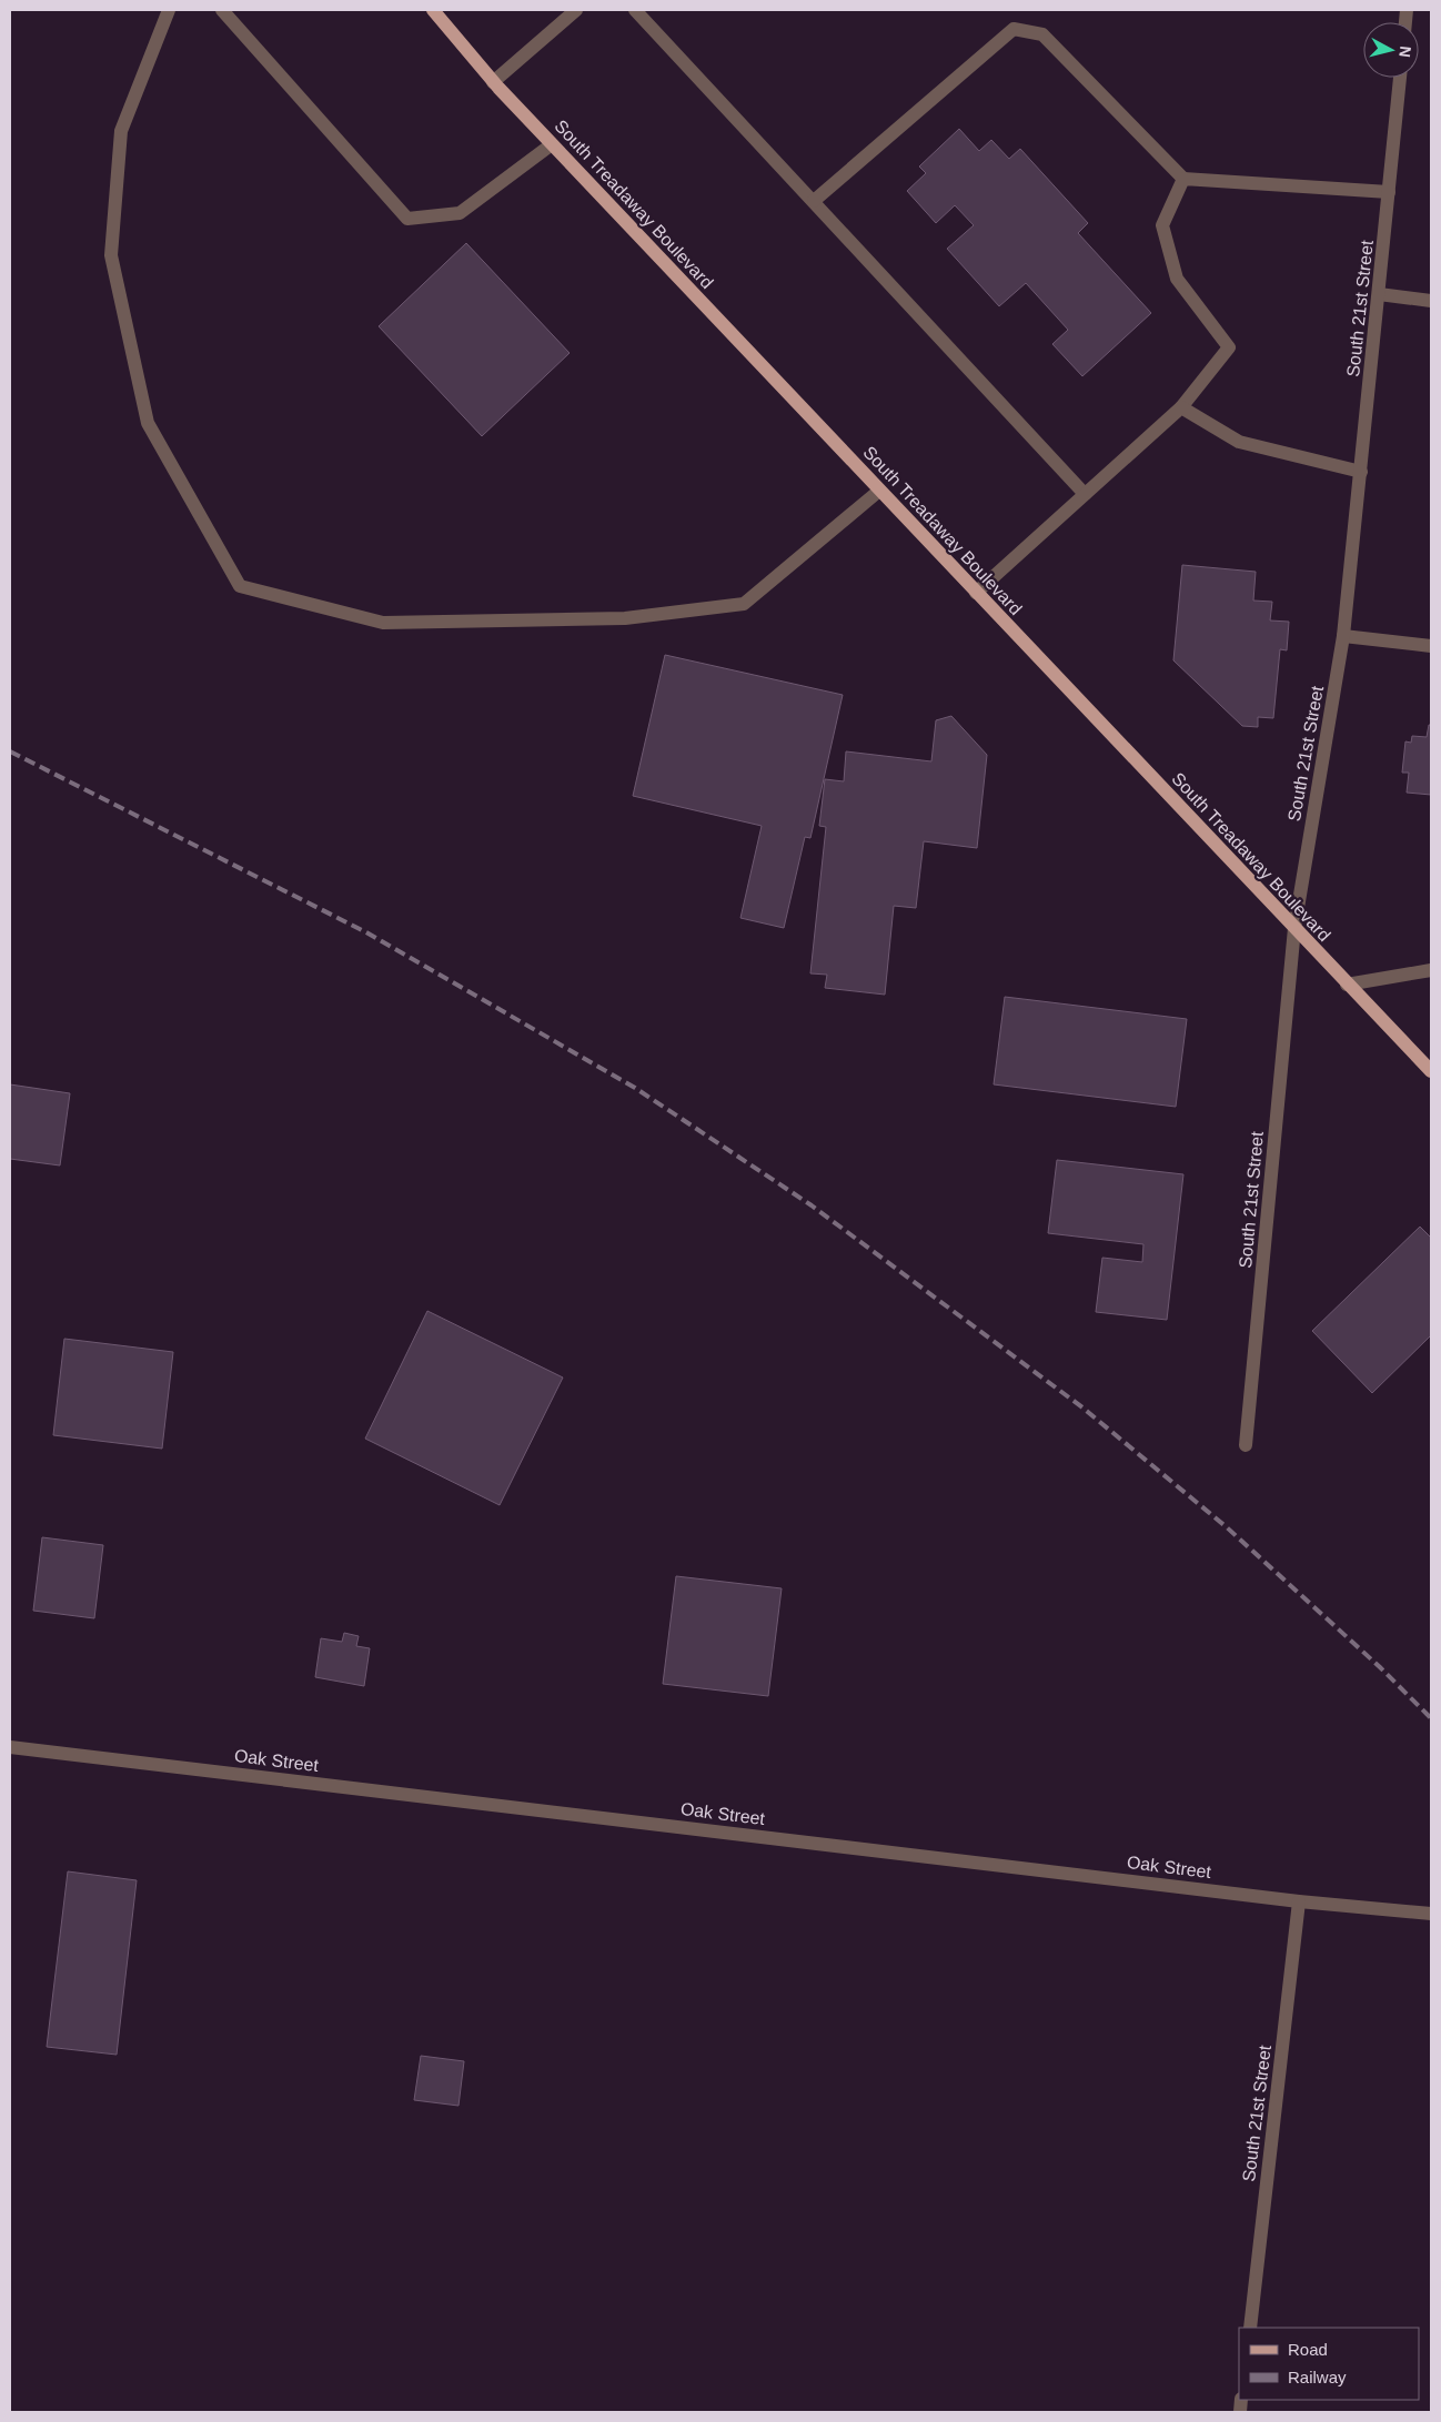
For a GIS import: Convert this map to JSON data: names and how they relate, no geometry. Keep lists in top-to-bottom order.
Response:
{
  "streets": {
    "main road": ["South Treadaway Boulevard"],
    "street": ["South 21st Street", "Oak Street"]
  },
  "crossings": [
    ["South Treadaway Boulevard", "South 21st Street"],
    ["South 21st Street", "Oak Street"]
  ],
  "legend": ["Road", "Railway"],
  "north": "right"
}
